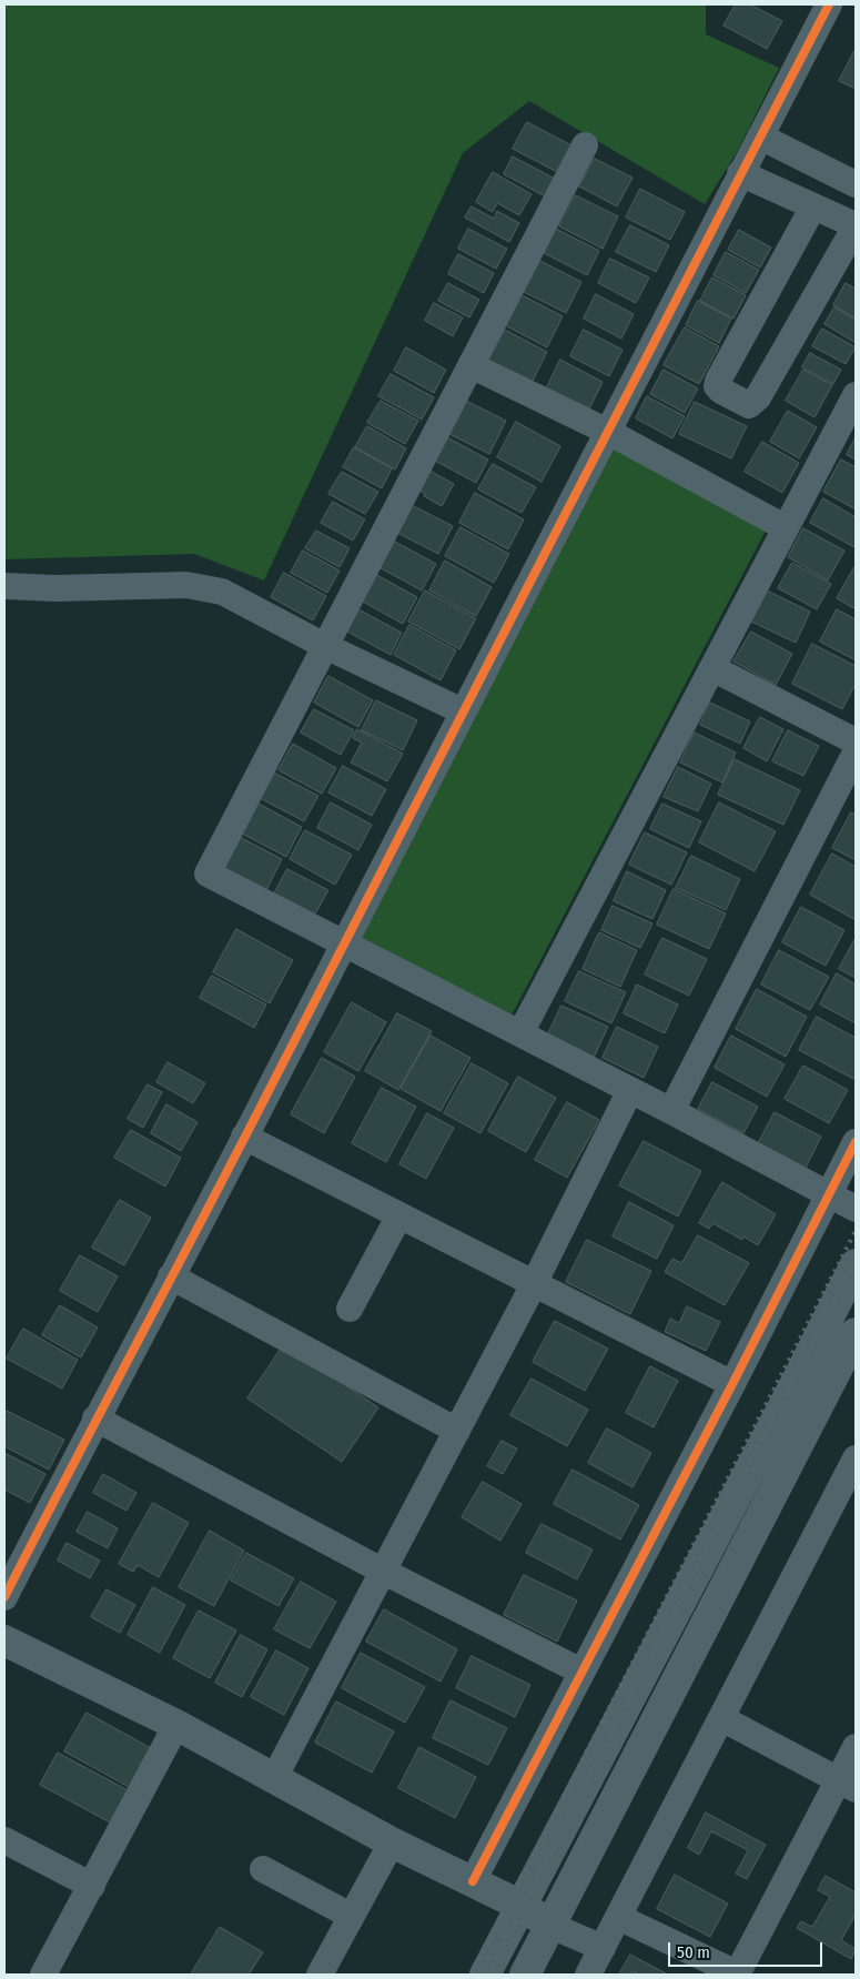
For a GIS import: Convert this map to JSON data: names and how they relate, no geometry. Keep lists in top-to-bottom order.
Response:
{
  "scale_bar": "50 m"
}
